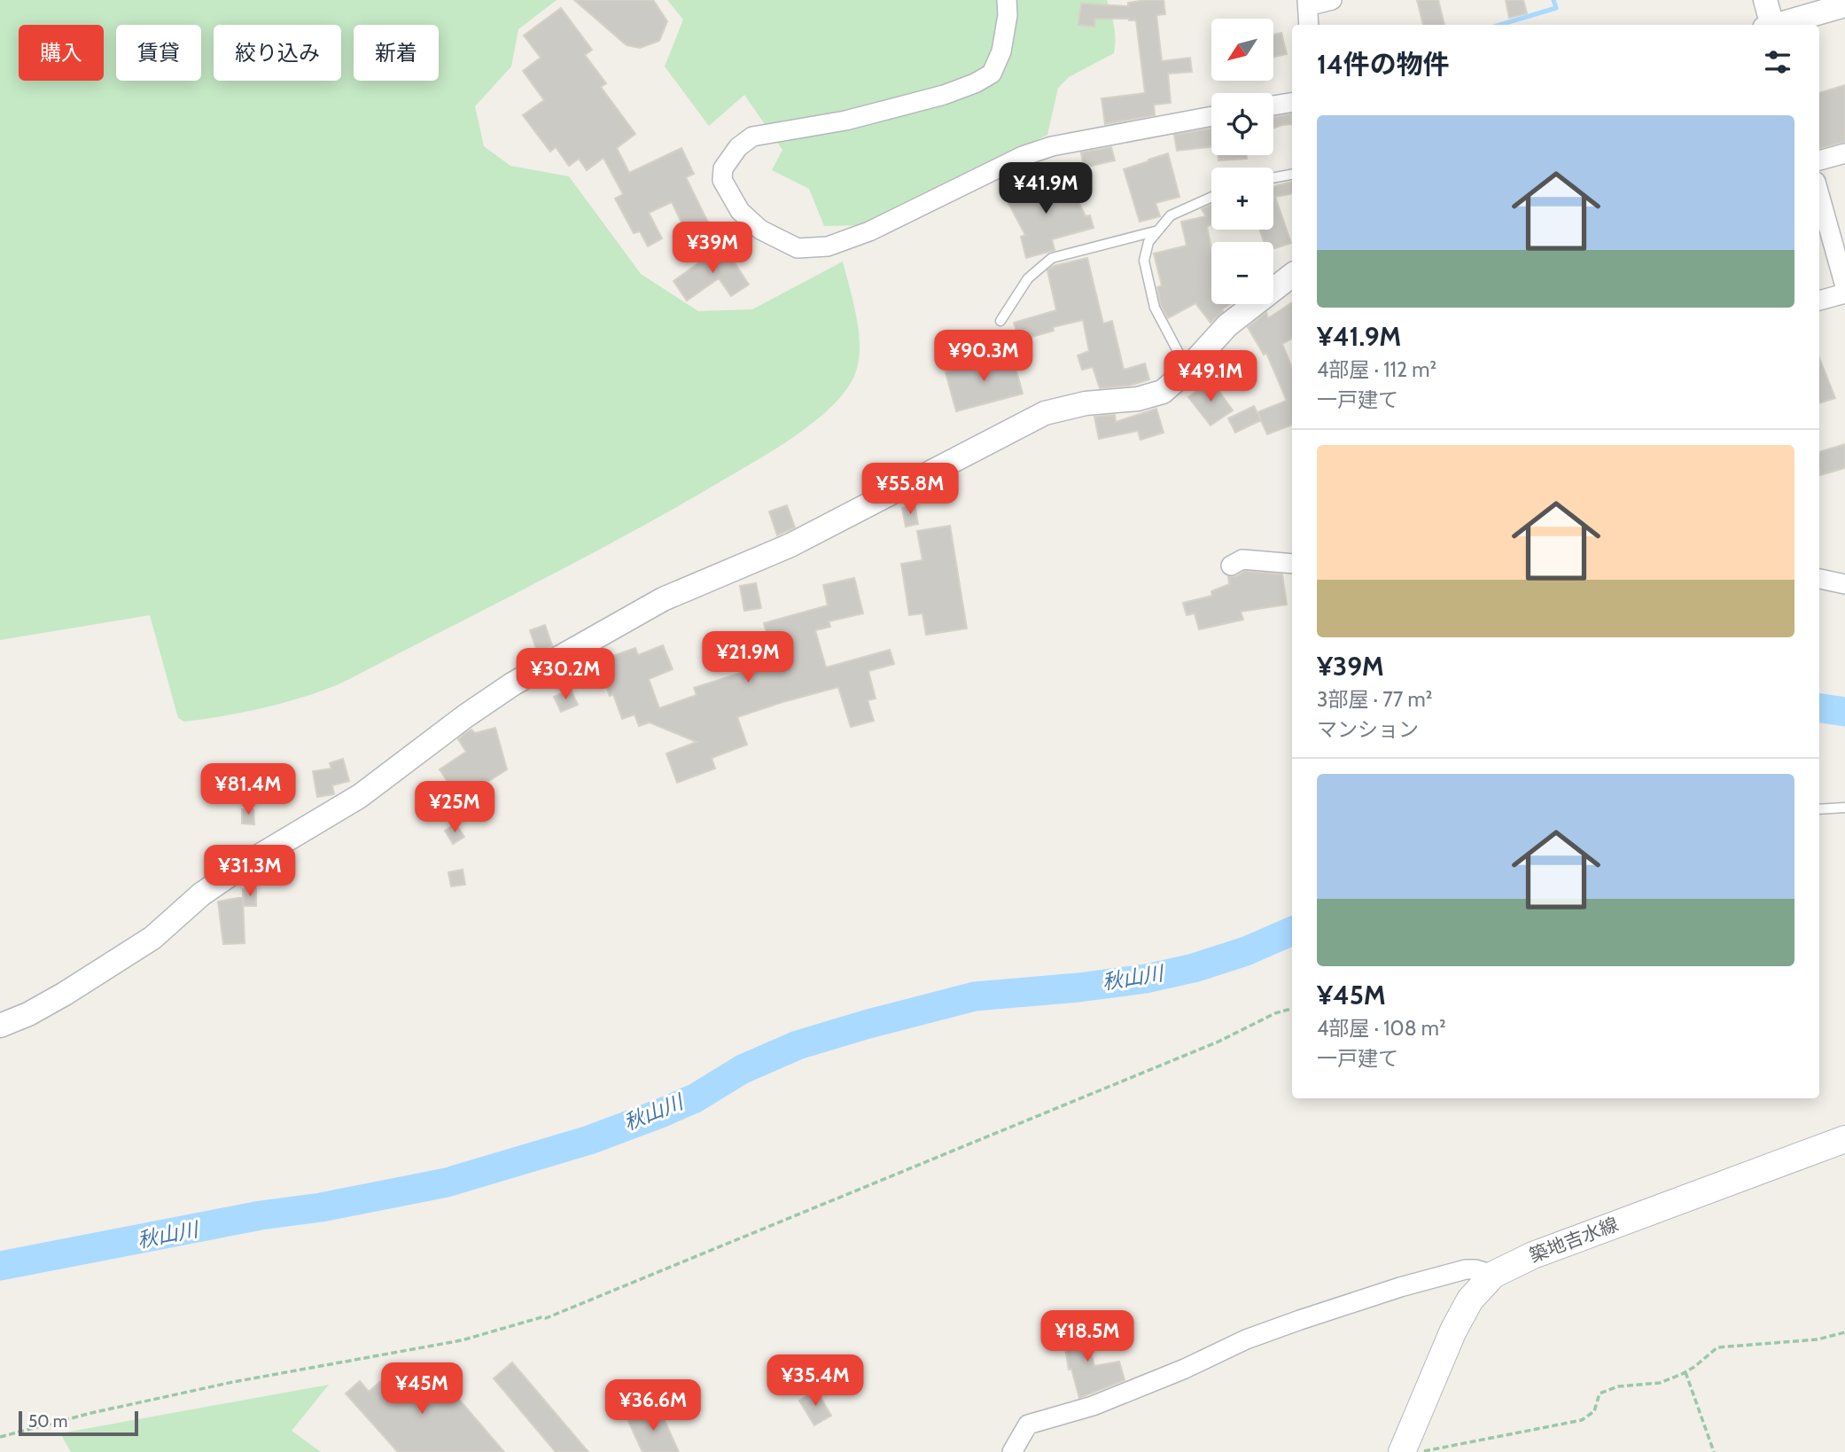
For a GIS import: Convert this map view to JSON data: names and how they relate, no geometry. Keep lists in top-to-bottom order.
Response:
{
  "streets": {
    "main road": ["築地吉水線"]
  },
  "water": ["秋山川"],
  "scale_bar": "50 m",
  "north": "bottom left",
  "page": {
    "map_buttons": ["+", "−"],
    "chip": [
      "購入",
      "賃貸",
      "絞り込み",
      "新着"
    ],
    "heading": "14件の物件",
    "list": [
      {
        "name": "¥41.9M",
        "note": "4部屋 · 112 m² · 一戸建て"
      },
      {
        "name": "¥39M",
        "note": "3部屋 · 77 m² · マンション"
      },
      {
        "name": "¥45M",
        "note": "4部屋 · 108 m² · 一戸建て"
      }
    ],
    "price": [
      "¥41.9M",
      "¥39M",
      "¥90.3M",
      "¥49.1M",
      "¥55.8M",
      "¥21.9M",
      "¥30.2M",
      "¥81.4M",
      "¥25M",
      "¥31.3M",
      "¥18.5M",
      "¥35.4M",
      "¥45M",
      "¥36.6M"
    ],
    "scale": "50 m"
  }
}
